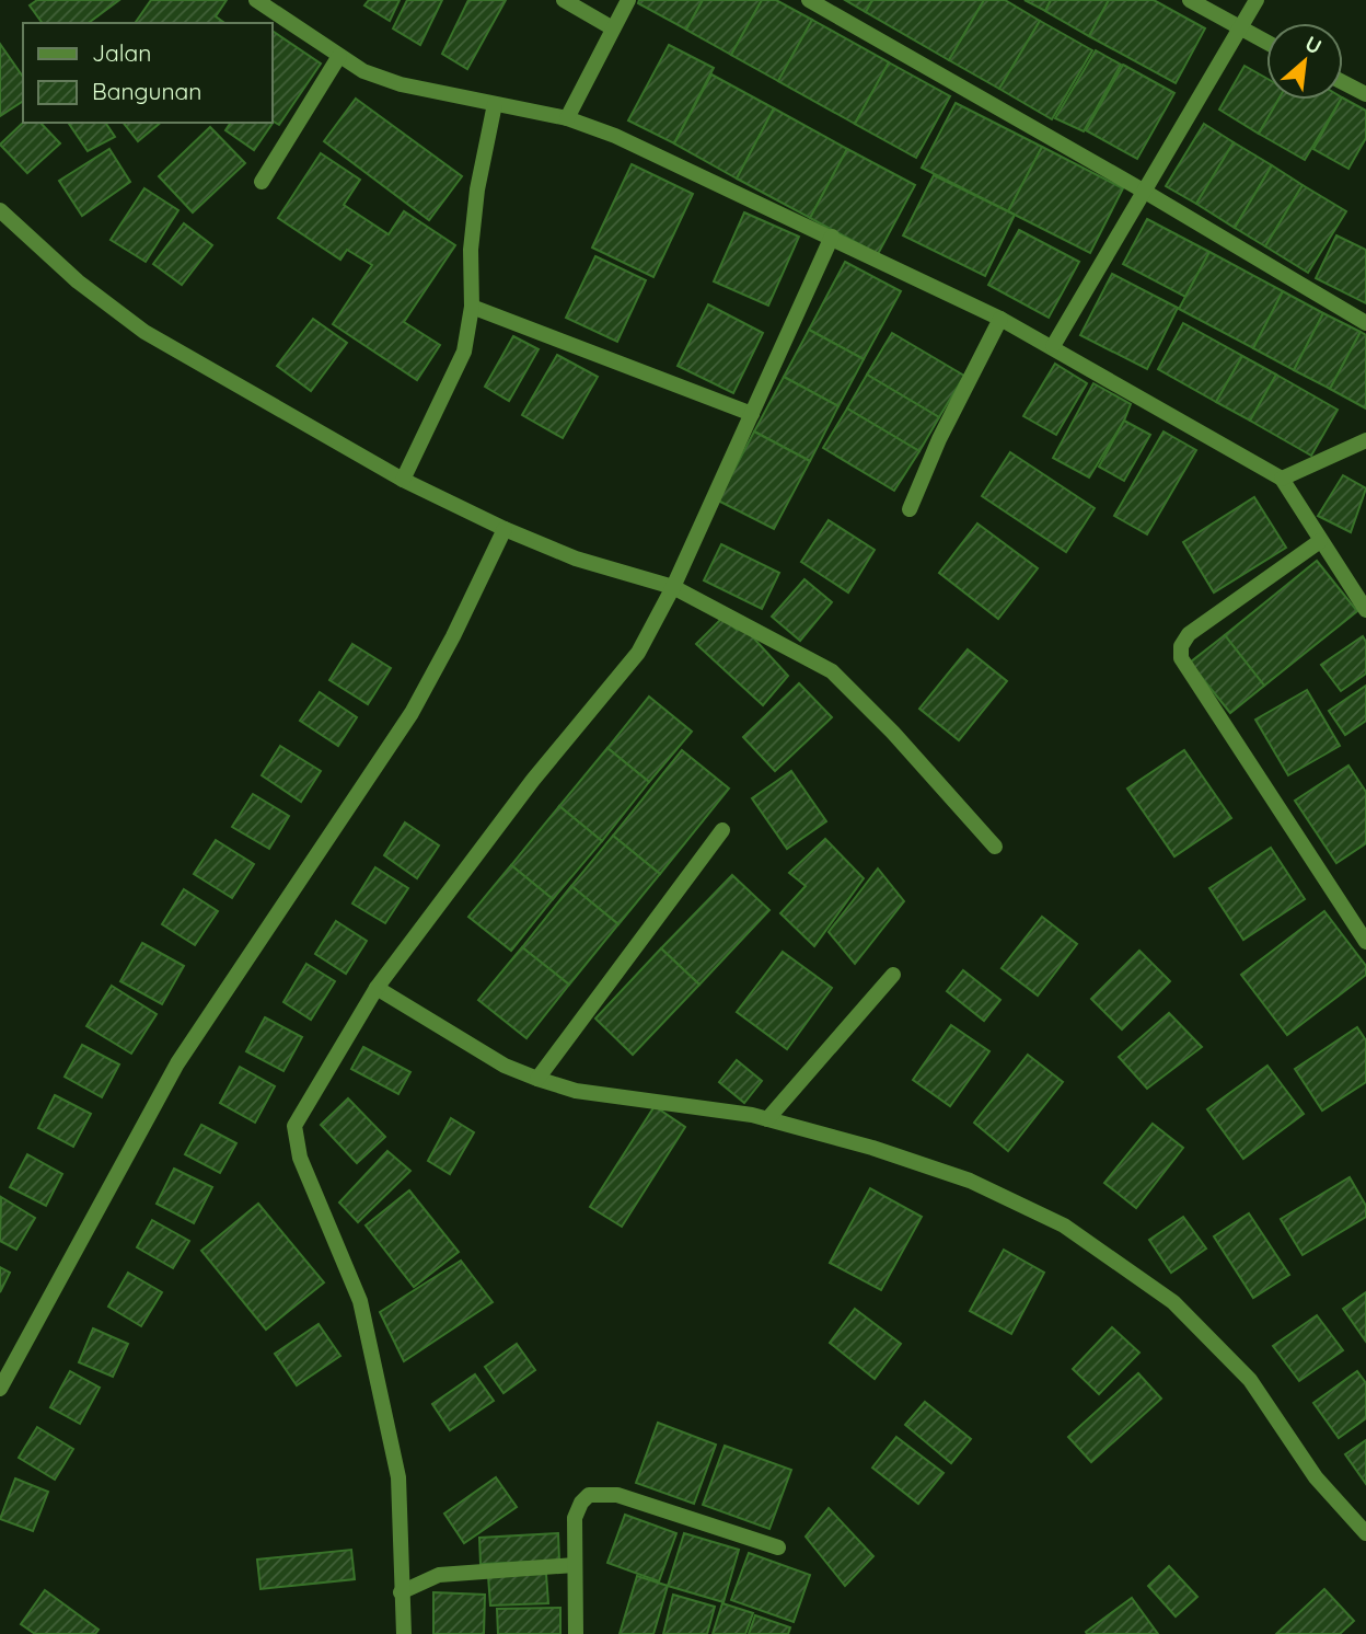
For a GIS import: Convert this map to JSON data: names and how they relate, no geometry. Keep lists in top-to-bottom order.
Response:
{
  "legend": ["Jalan", "Bangunan"],
  "north": "top right"
}
